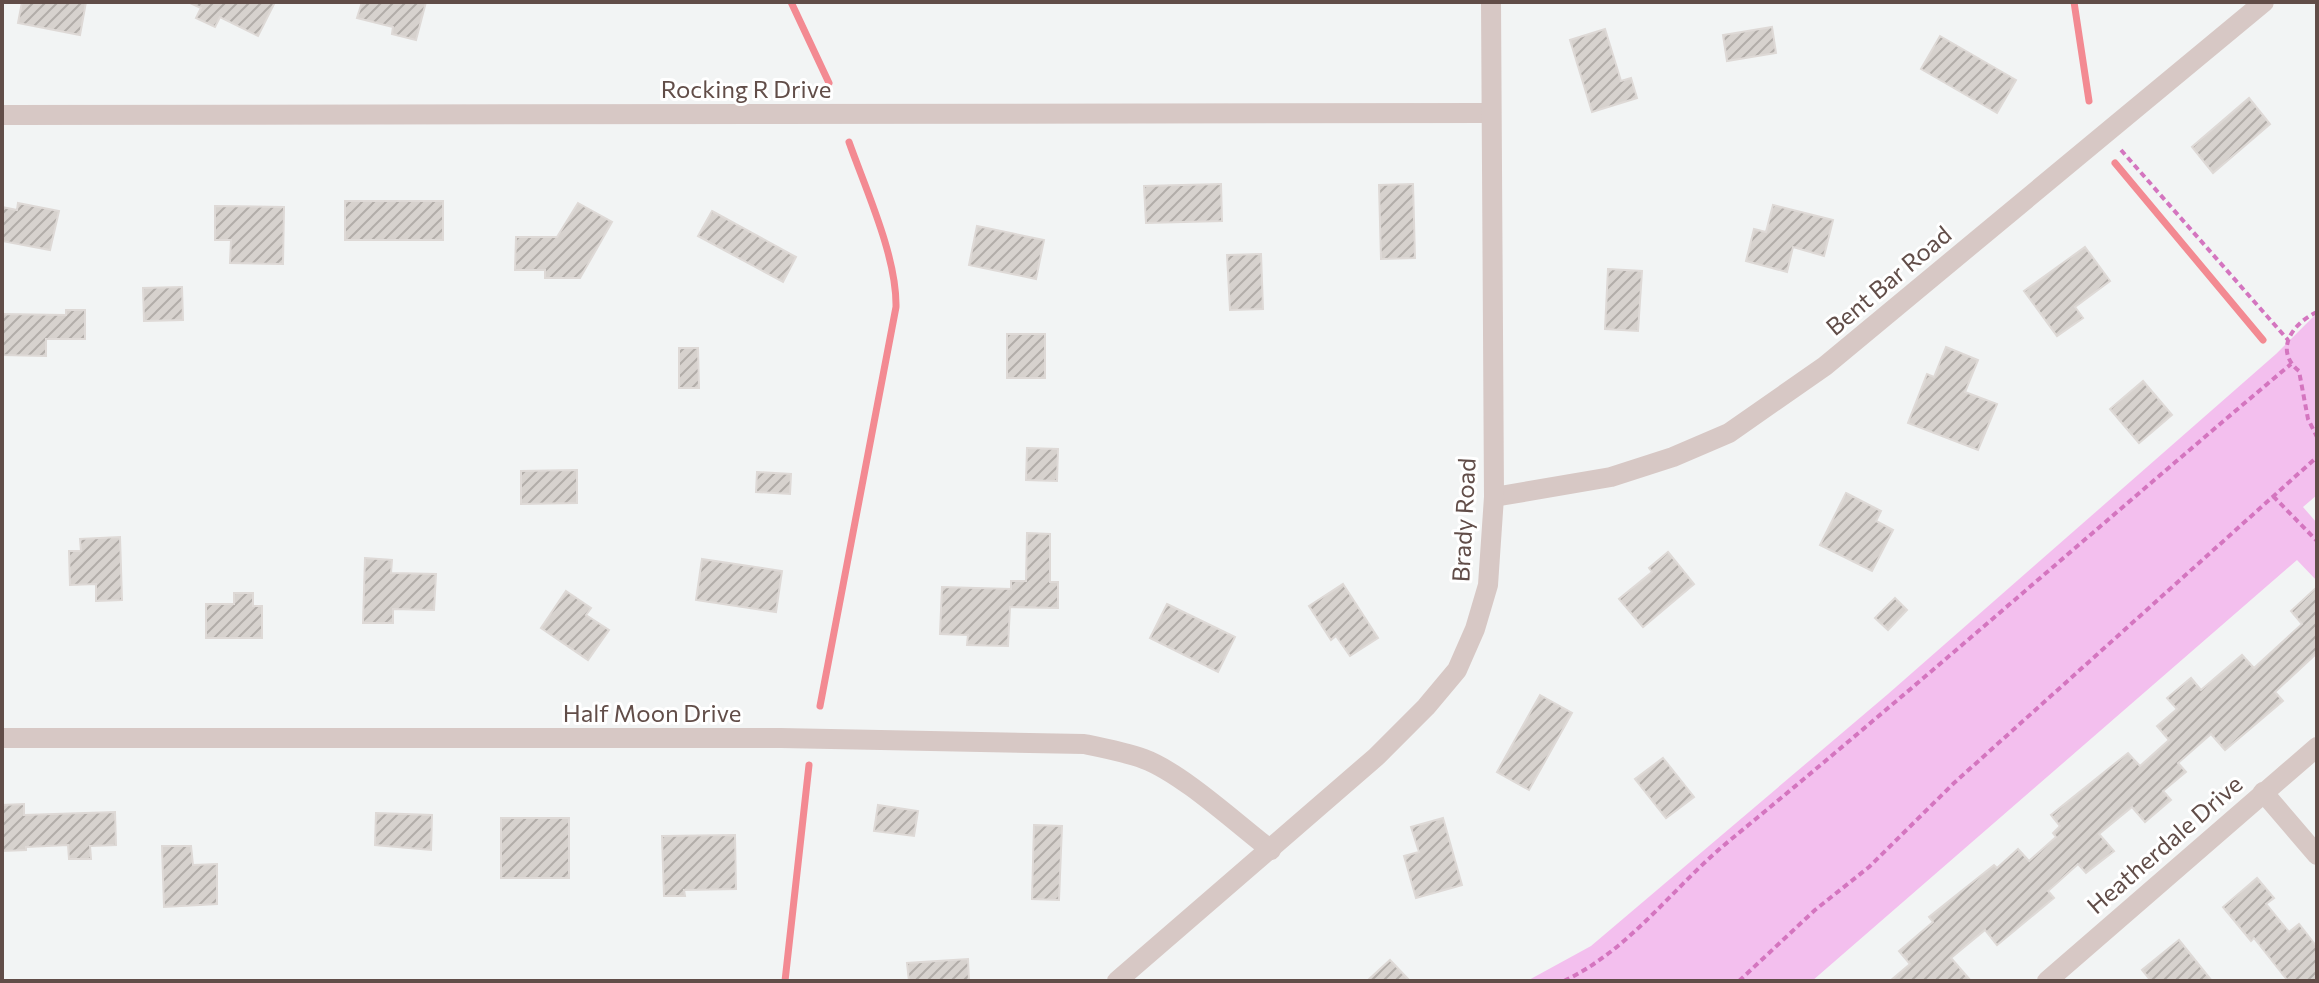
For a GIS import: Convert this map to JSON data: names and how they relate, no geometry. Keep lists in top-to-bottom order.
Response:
{
  "streets": {
    "street": [
      "Rocking R Drive",
      "Bent Bar Road",
      "Brady Road",
      "Half Moon Drive",
      "Heatherdale Drive"
    ]
  },
  "crossings": [
    ["Rocking R Drive", "Brady Road"],
    ["Bent Bar Road", "Brady Road"],
    ["Brady Road", "Half Moon Drive"]
  ]
}
